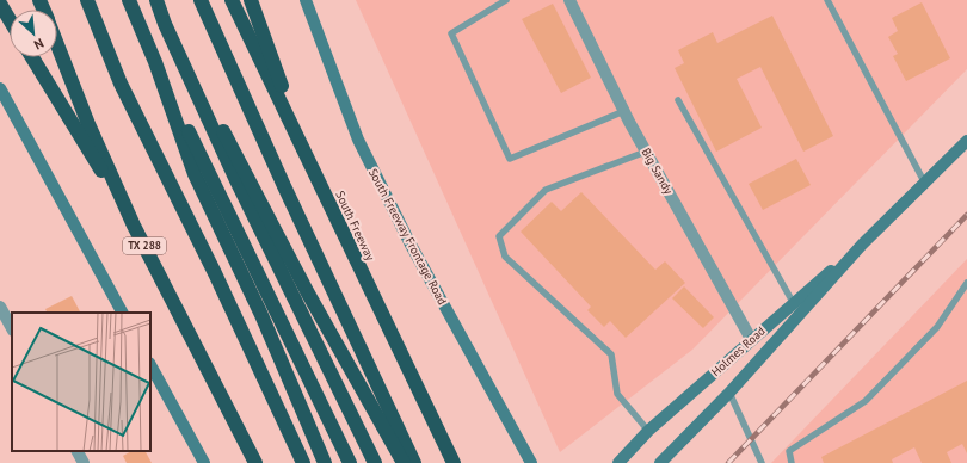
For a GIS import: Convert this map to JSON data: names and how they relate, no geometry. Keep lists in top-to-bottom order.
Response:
{
  "streets": {
    "highway": ["South Freeway", "TX 288"],
    "main road": ["South Freeway Frontage Road", "Holmes Road"],
    "street": ["Big Sandy"]
  },
  "crossings": [
    ["Big Sandy", "Holmes Road"]
  ],
  "north": "bottom right"
}
